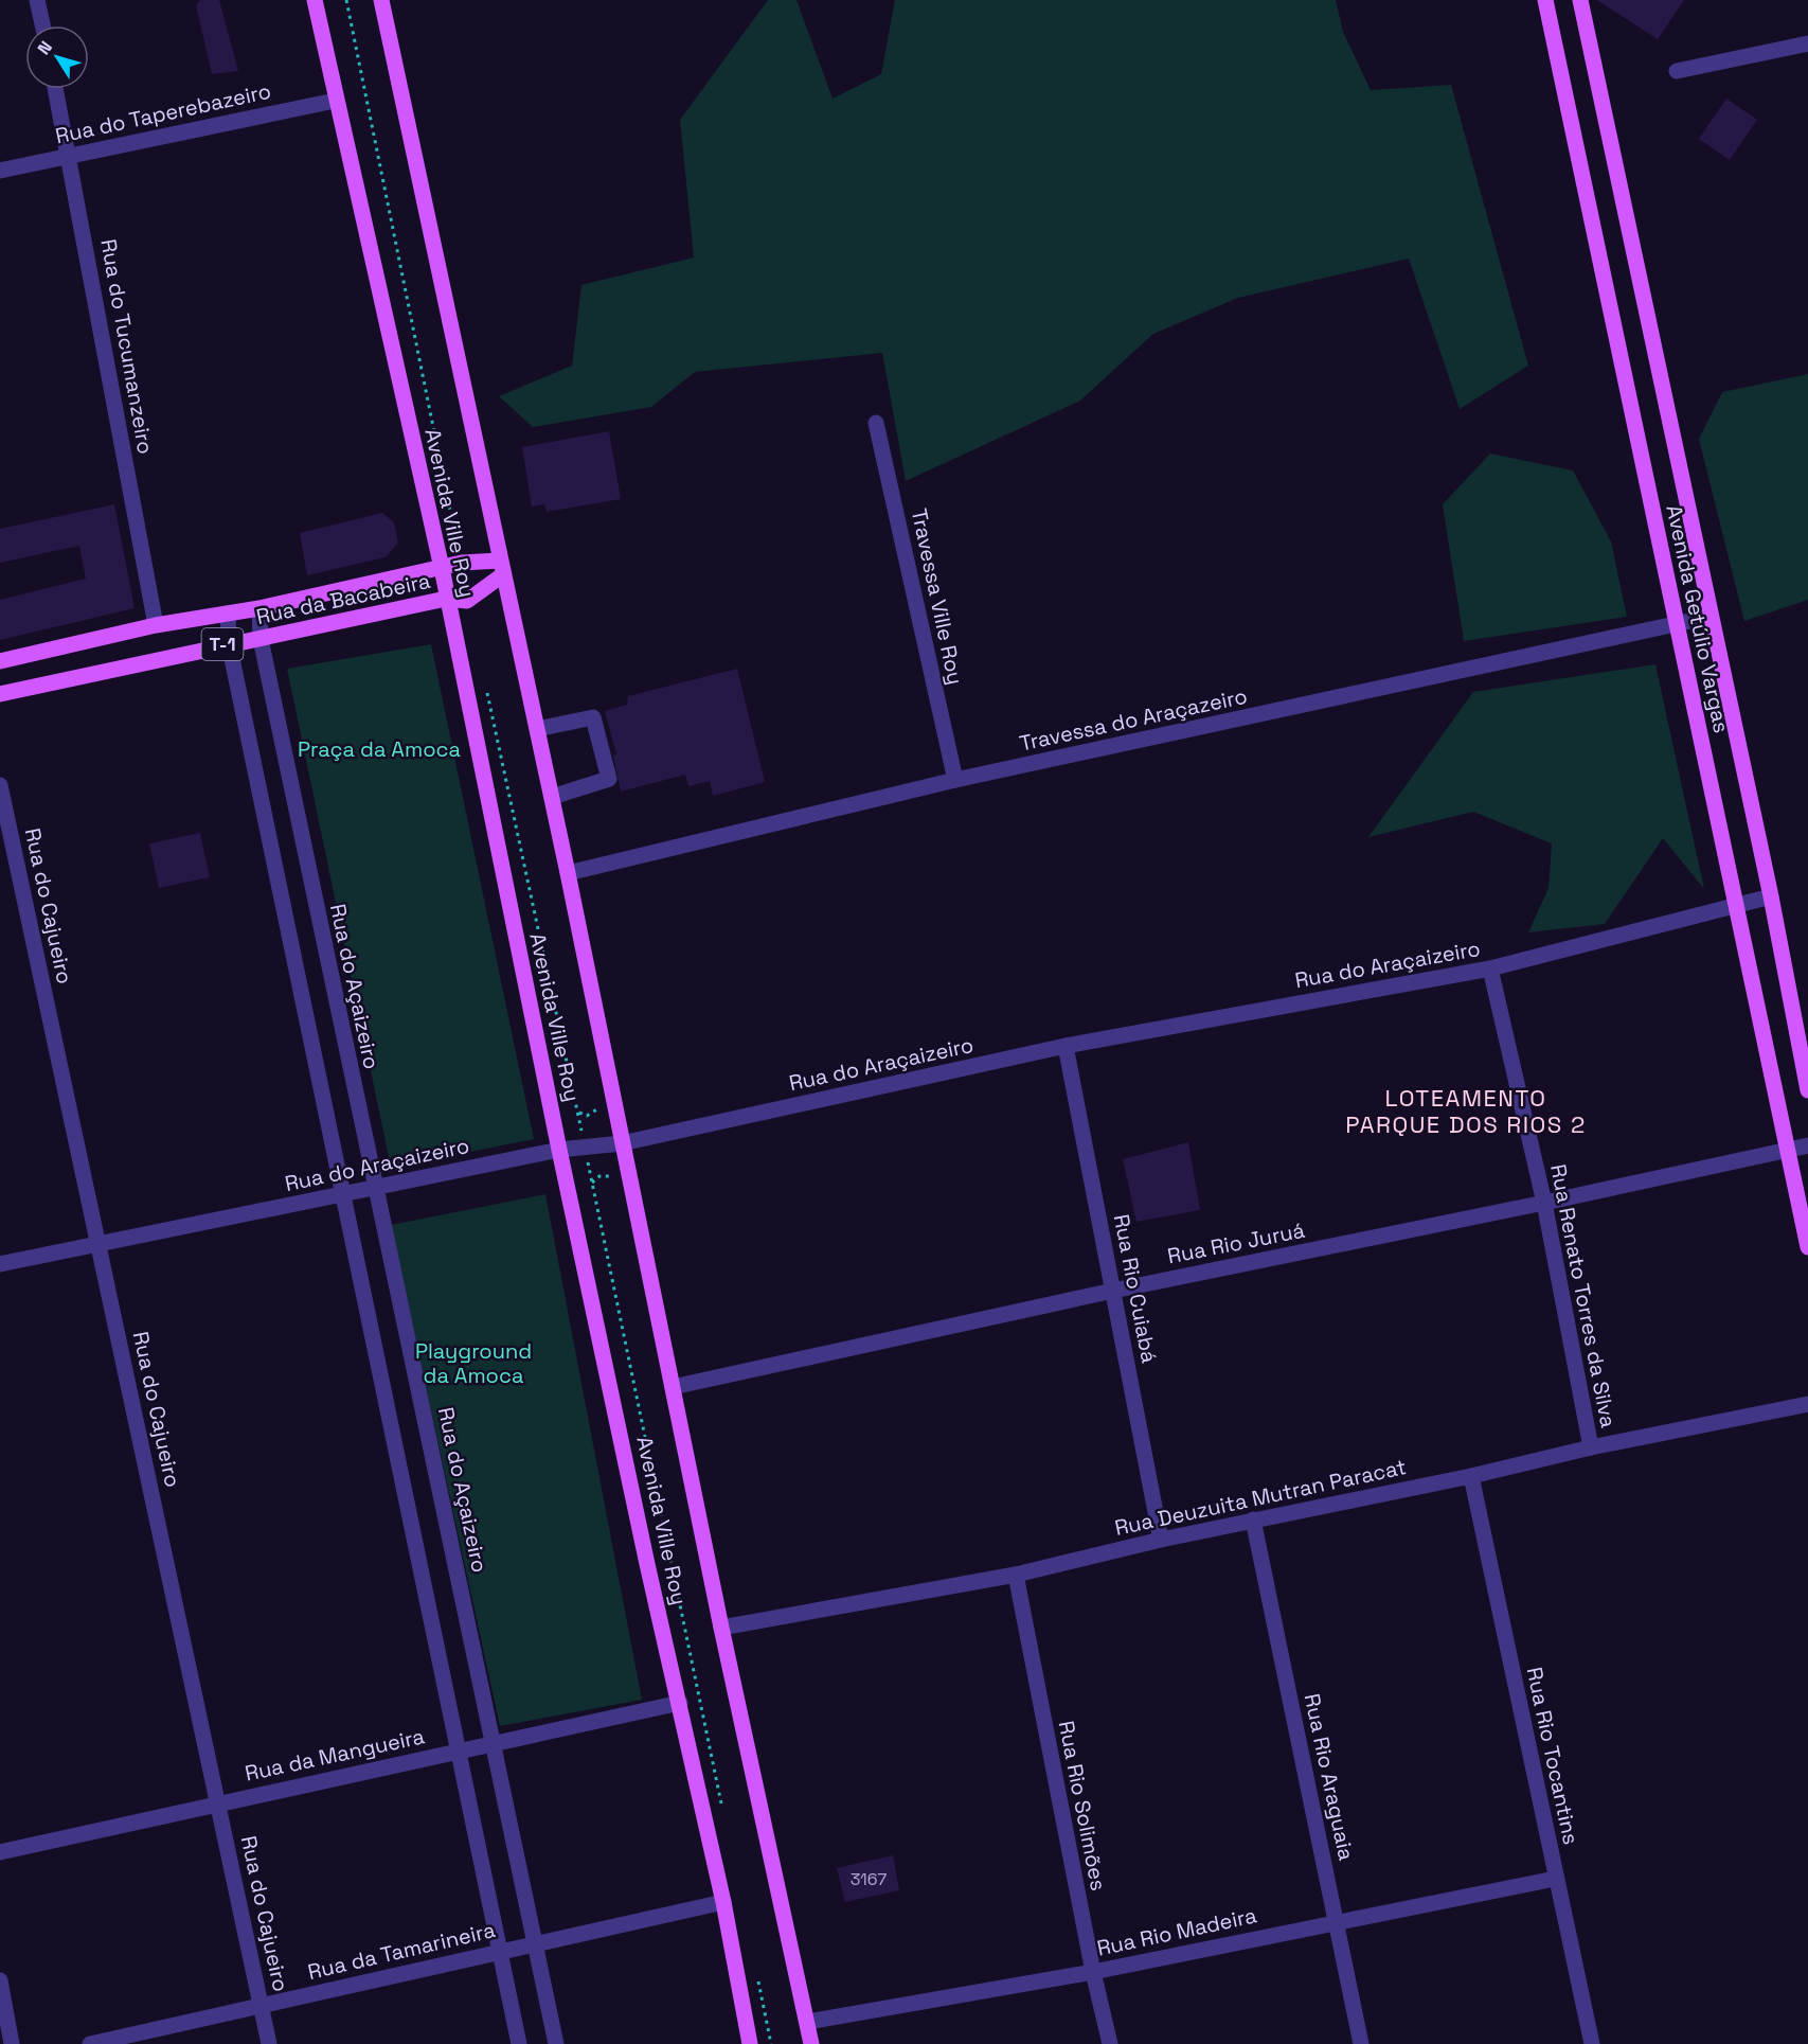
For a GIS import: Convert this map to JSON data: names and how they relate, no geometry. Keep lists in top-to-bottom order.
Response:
{
  "streets": {
    "main road": [
      "Avenida Ville Roy",
      "Rua da Bacabeira",
      "Avenida Getúlio Vargas",
      "T-1"
    ],
    "street": [
      "Rua do Taperebazeiro",
      "Rua do Tucumanzeiro",
      "Travessa Ville Roy",
      "Travessa do Araçazeiro",
      "Rua do Cajueiro",
      "Rua do Araçaizeiro",
      "Rua do Açaizeiro",
      "Rua Rio Juruá",
      "Rua Rio Cuiabá",
      "Rua Renato Torres da Silva",
      "Rua Deuzuita Mutran Paracat",
      "Rua da Mangueira",
      "Rua Rio Tocantins",
      "Rua Rio Araguaia",
      "Rua Rio Solimões",
      "Rua Rio Madeira",
      "Rua da Tamarineira"
    ]
  },
  "crossings": [
    ["Rua do Taperebazeiro", "Rua do Tucumanzeiro"],
    ["Rua do Taperebazeiro", "Avenida Ville Roy"],
    ["Rua do Tucumanzeiro", "Rua da Bacabeira"],
    ["Avenida Ville Roy", "Rua da Bacabeira"],
    ["Avenida Ville Roy", "Travessa do Araçazeiro"],
    ["Avenida Ville Roy", "Rua do Araçaizeiro"],
    ["Avenida Ville Roy", "Rua Rio Juruá"],
    ["Avenida Ville Roy", "Rua Deuzuita Mutran Paracat"],
    ["Avenida Ville Roy", "Rua da Mangueira"],
    ["Avenida Ville Roy", "Rua Rio Madeira"],
    ["Avenida Ville Roy", "Rua da Tamarineira"],
    ["Travessa Ville Roy", "Travessa do Araçazeiro"],
    ["Rua da Bacabeira", "Rua do Açaizeiro"],
    ["Avenida Getúlio Vargas", "Travessa do Araçazeiro"],
    ["Avenida Getúlio Vargas", "Rua do Araçaizeiro"],
    ["Avenida Getúlio Vargas", "Rua Rio Juruá"],
    ["Rua do Cajueiro", "Rua do Araçaizeiro"],
    ["Rua do Cajueiro", "Rua da Mangueira"],
    ["Rua do Cajueiro", "Rua da Tamarineira"],
    ["Rua do Araçaizeiro", "Rua do Açaizeiro"],
    ["Rua do Araçaizeiro", "Rua Rio Cuiabá"],
    ["Rua do Araçaizeiro", "Rua Renato Torres da Silva"],
    ["Rua do Açaizeiro", "Rua da Mangueira"],
    ["Rua do Açaizeiro", "Rua da Tamarineira"],
    ["Rua Rio Juruá", "Rua Rio Cuiabá"],
    ["Rua Rio Juruá", "Rua Renato Torres da Silva"],
    ["Rua Rio Cuiabá", "Rua Deuzuita Mutran Paracat"],
    ["Rua Renato Torres da Silva", "Rua Deuzuita Mutran Paracat"],
    ["Rua Deuzuita Mutran Paracat", "Rua Rio Tocantins"],
    ["Rua Deuzuita Mutran Paracat", "Rua Rio Araguaia"],
    ["Rua Deuzuita Mutran Paracat", "Rua Rio Solimões"],
    ["Rua Rio Tocantins", "Rua Rio Madeira"],
    ["Rua Rio Araguaia", "Rua Rio Madeira"],
    ["Rua Rio Solimões", "Rua Rio Madeira"]
  ],
  "districts": ["LOTEAMENTO PARQUE DOS RIOS 2"],
  "parks": ["Praça da Amoca", "Playground da Amoca"],
  "house_numbers": ["3167"],
  "north": "top left"
}
